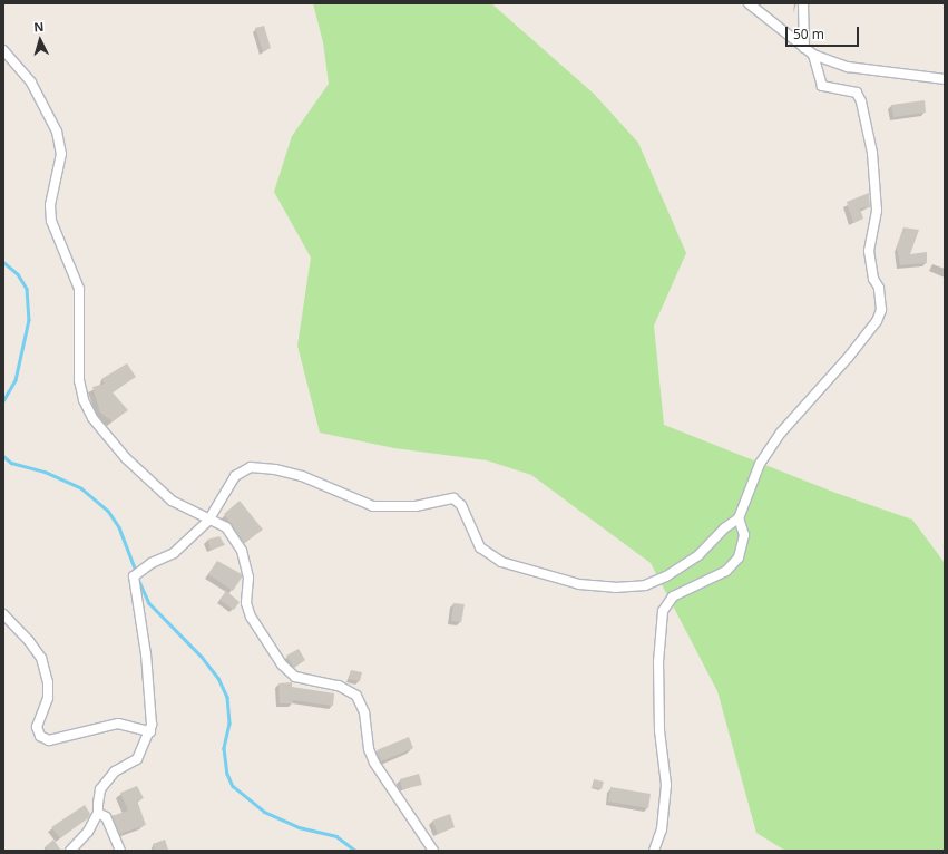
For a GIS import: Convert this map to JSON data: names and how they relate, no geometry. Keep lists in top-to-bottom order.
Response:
{
  "scale_bar": "50 m",
  "north": "top"
}
